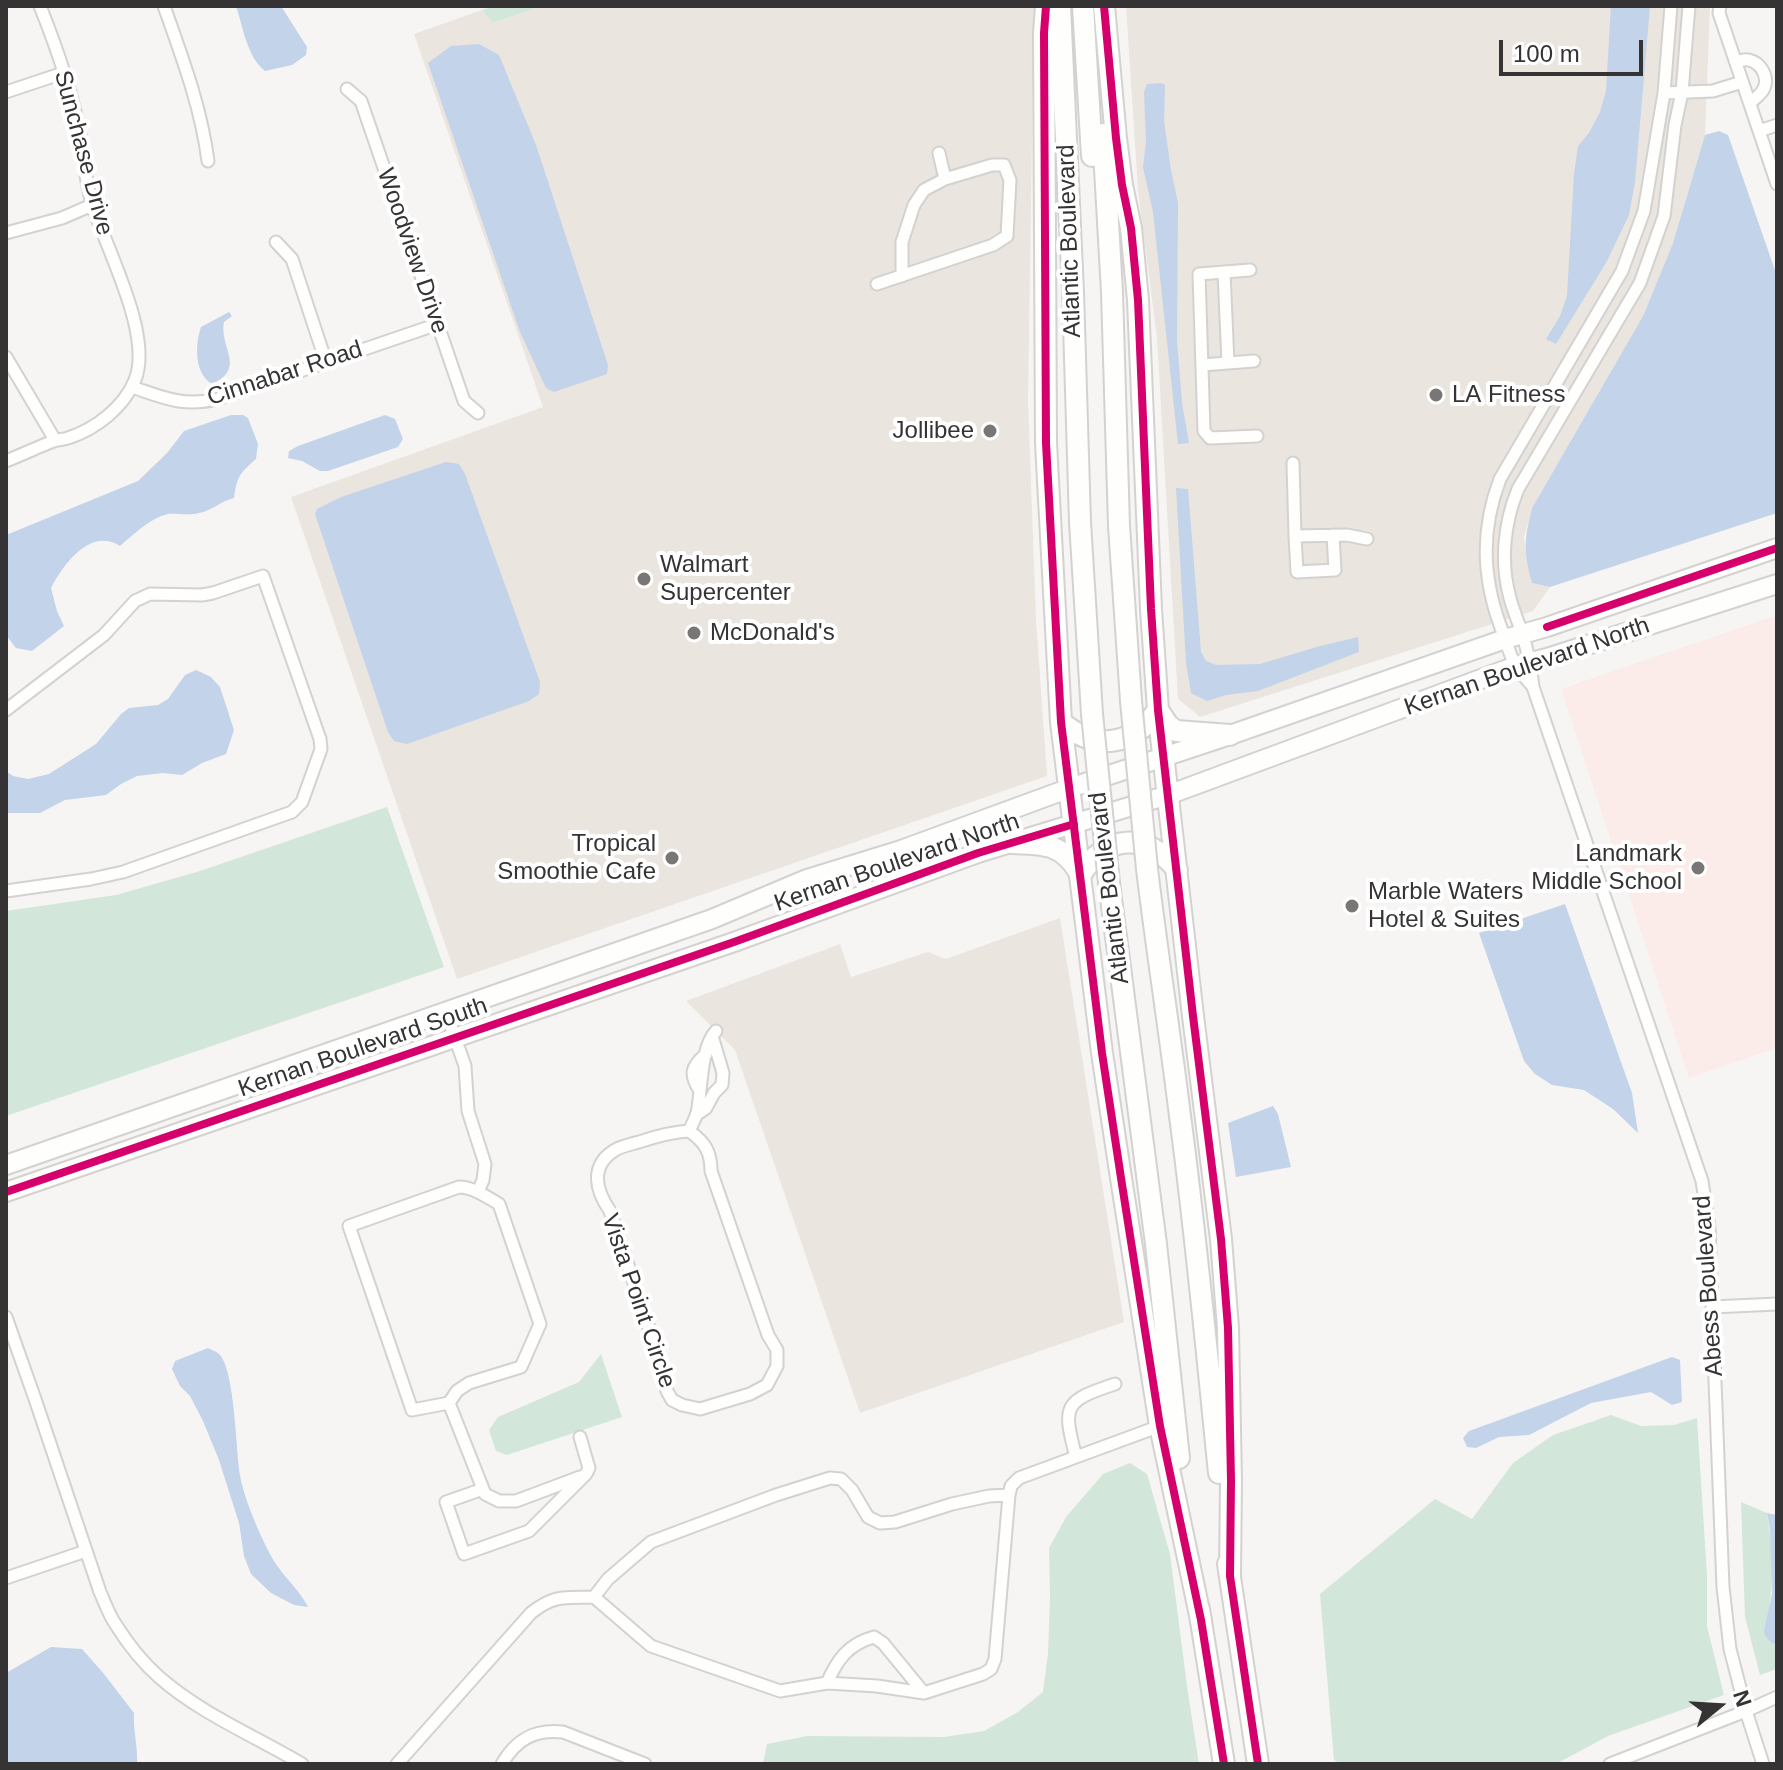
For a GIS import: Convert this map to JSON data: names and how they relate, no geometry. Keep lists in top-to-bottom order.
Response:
{
  "streets": {
    "highway": ["Atlantic Boulevard"],
    "main road": ["Kernan Boulevard North", "Kernan Boulevard South"],
    "street": [
      "Sunchase Drive",
      "Woodview Drive",
      "Cinnabar Road",
      "Abess Boulevard",
      "Vista Point Circle"
    ]
  },
  "crossings": [
    ["Sunchase Drive", "Cinnabar Road"],
    ["Woodview Drive", "Cinnabar Road"],
    ["Kernan Boulevard North", "Kernan Boulevard South"],
    ["Kernan Boulevard North", "Abess Boulevard"]
  ],
  "places": [
    "LA Fitness",
    "Jollibee",
    "Walmart Supercenter",
    "McDonald's",
    "Tropical Smoothie Cafe",
    "Landmark Middle School",
    "Marble Waters Hotel & Suites"
  ],
  "scale_bar": "100 m",
  "north": "right"
}
